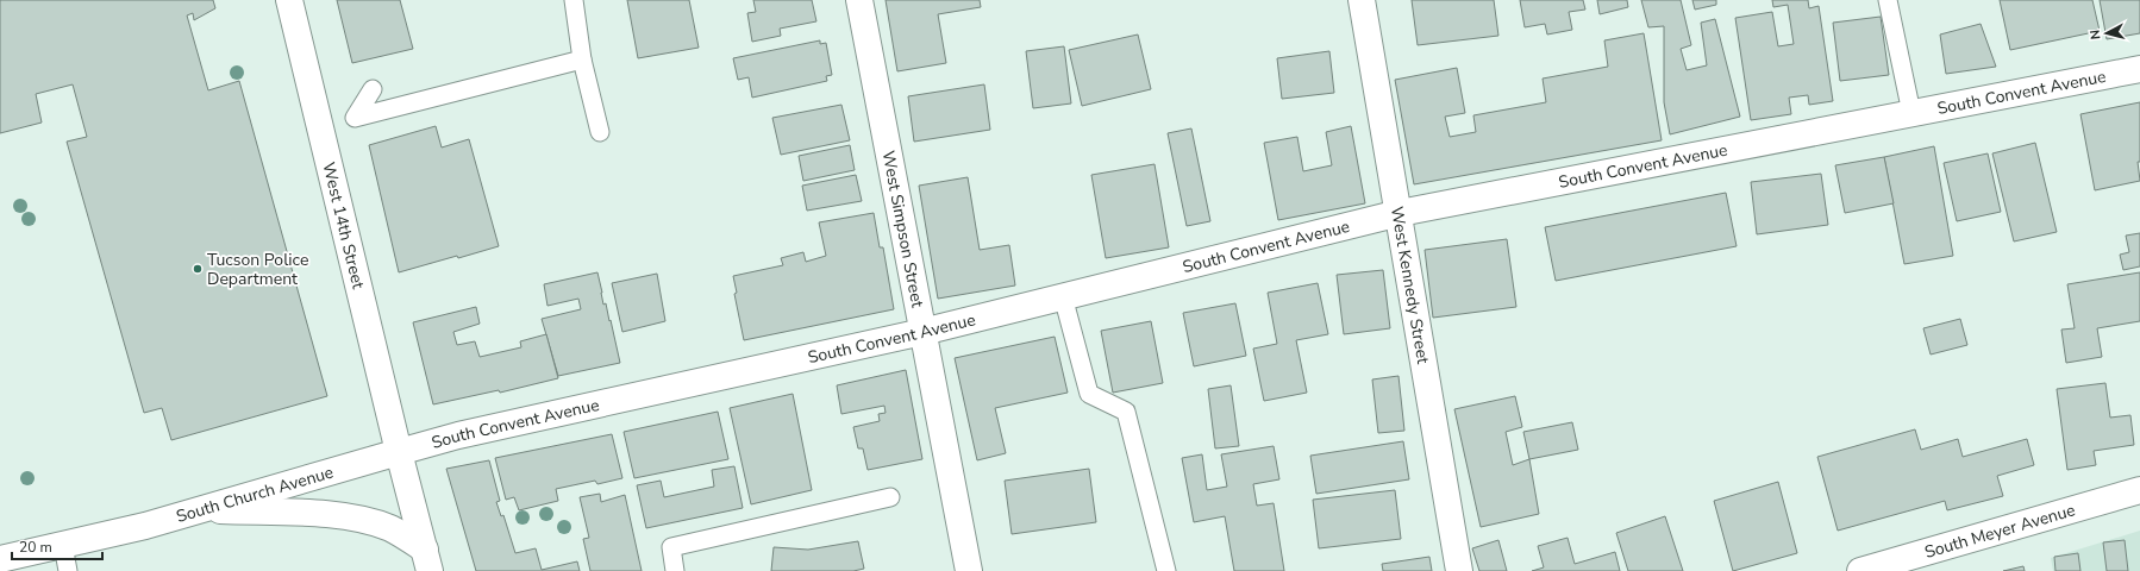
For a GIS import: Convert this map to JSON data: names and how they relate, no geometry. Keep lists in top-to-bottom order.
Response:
{
  "streets": {
    "street": [
      "South Convent Avenue",
      "West 14th Street",
      "West Simpson Street",
      "West Kennedy Street",
      "South Church Avenue",
      "South Meyer Avenue"
    ]
  },
  "crossings": [
    ["South Convent Avenue", "West 14th Street"],
    ["South Convent Avenue", "West Simpson Street"],
    ["South Convent Avenue", "West Kennedy Street"],
    ["South Convent Avenue", "South Church Avenue"],
    ["West 14th Street", "South Church Avenue"]
  ],
  "places": ["Tucson Police Department"],
  "scale_bar": "20 m",
  "north": "left"
}
